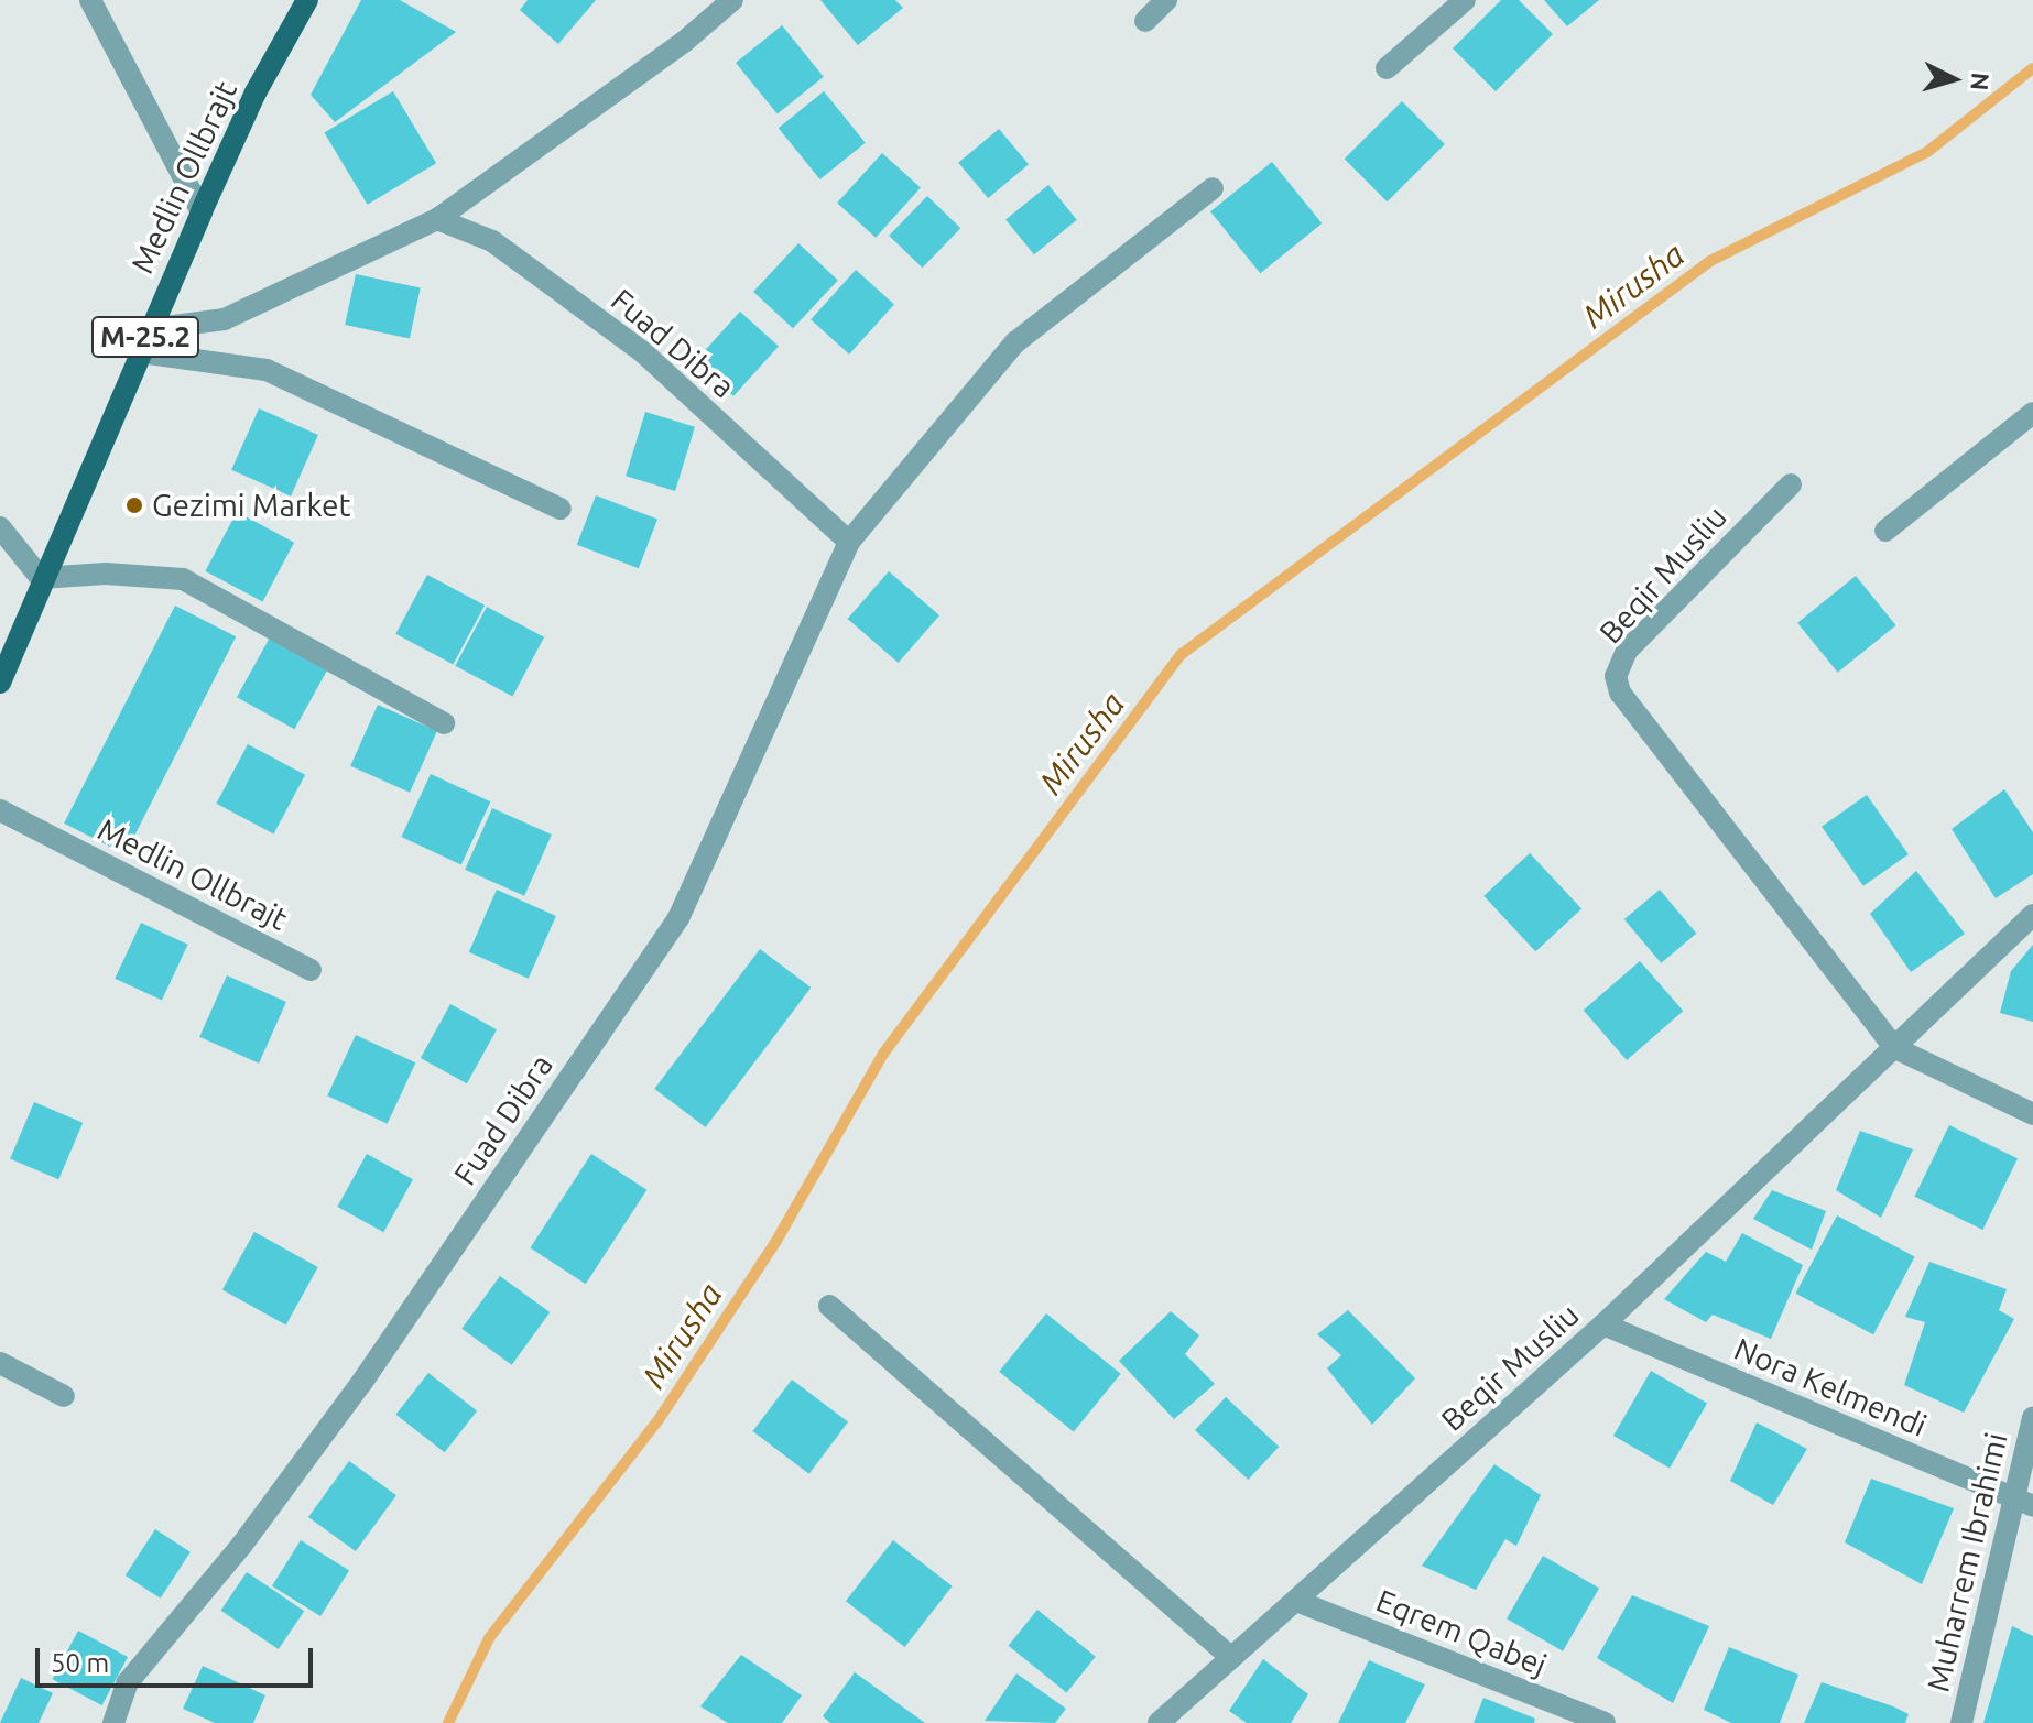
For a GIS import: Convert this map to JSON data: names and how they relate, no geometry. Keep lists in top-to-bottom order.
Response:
{
  "streets": {
    "main road": ["Medlin Ollbrajt", "M-25.2"],
    "street": [
      "Fuad Dibra",
      "Beqir Musliu",
      "Nora Kelmendi",
      "Muharrem Ibrahimi",
      "Eqrem Qabej"
    ]
  },
  "crossings": [
    ["Beqir Musliu", "Nora Kelmendi"],
    ["Beqir Musliu", "Eqrem Qabej"],
    ["Nora Kelmendi", "Muharrem Ibrahimi"]
  ],
  "water": ["Mirusha"],
  "places": ["Gezimi Market"],
  "scale_bar": "50 m",
  "north": "right"
}
